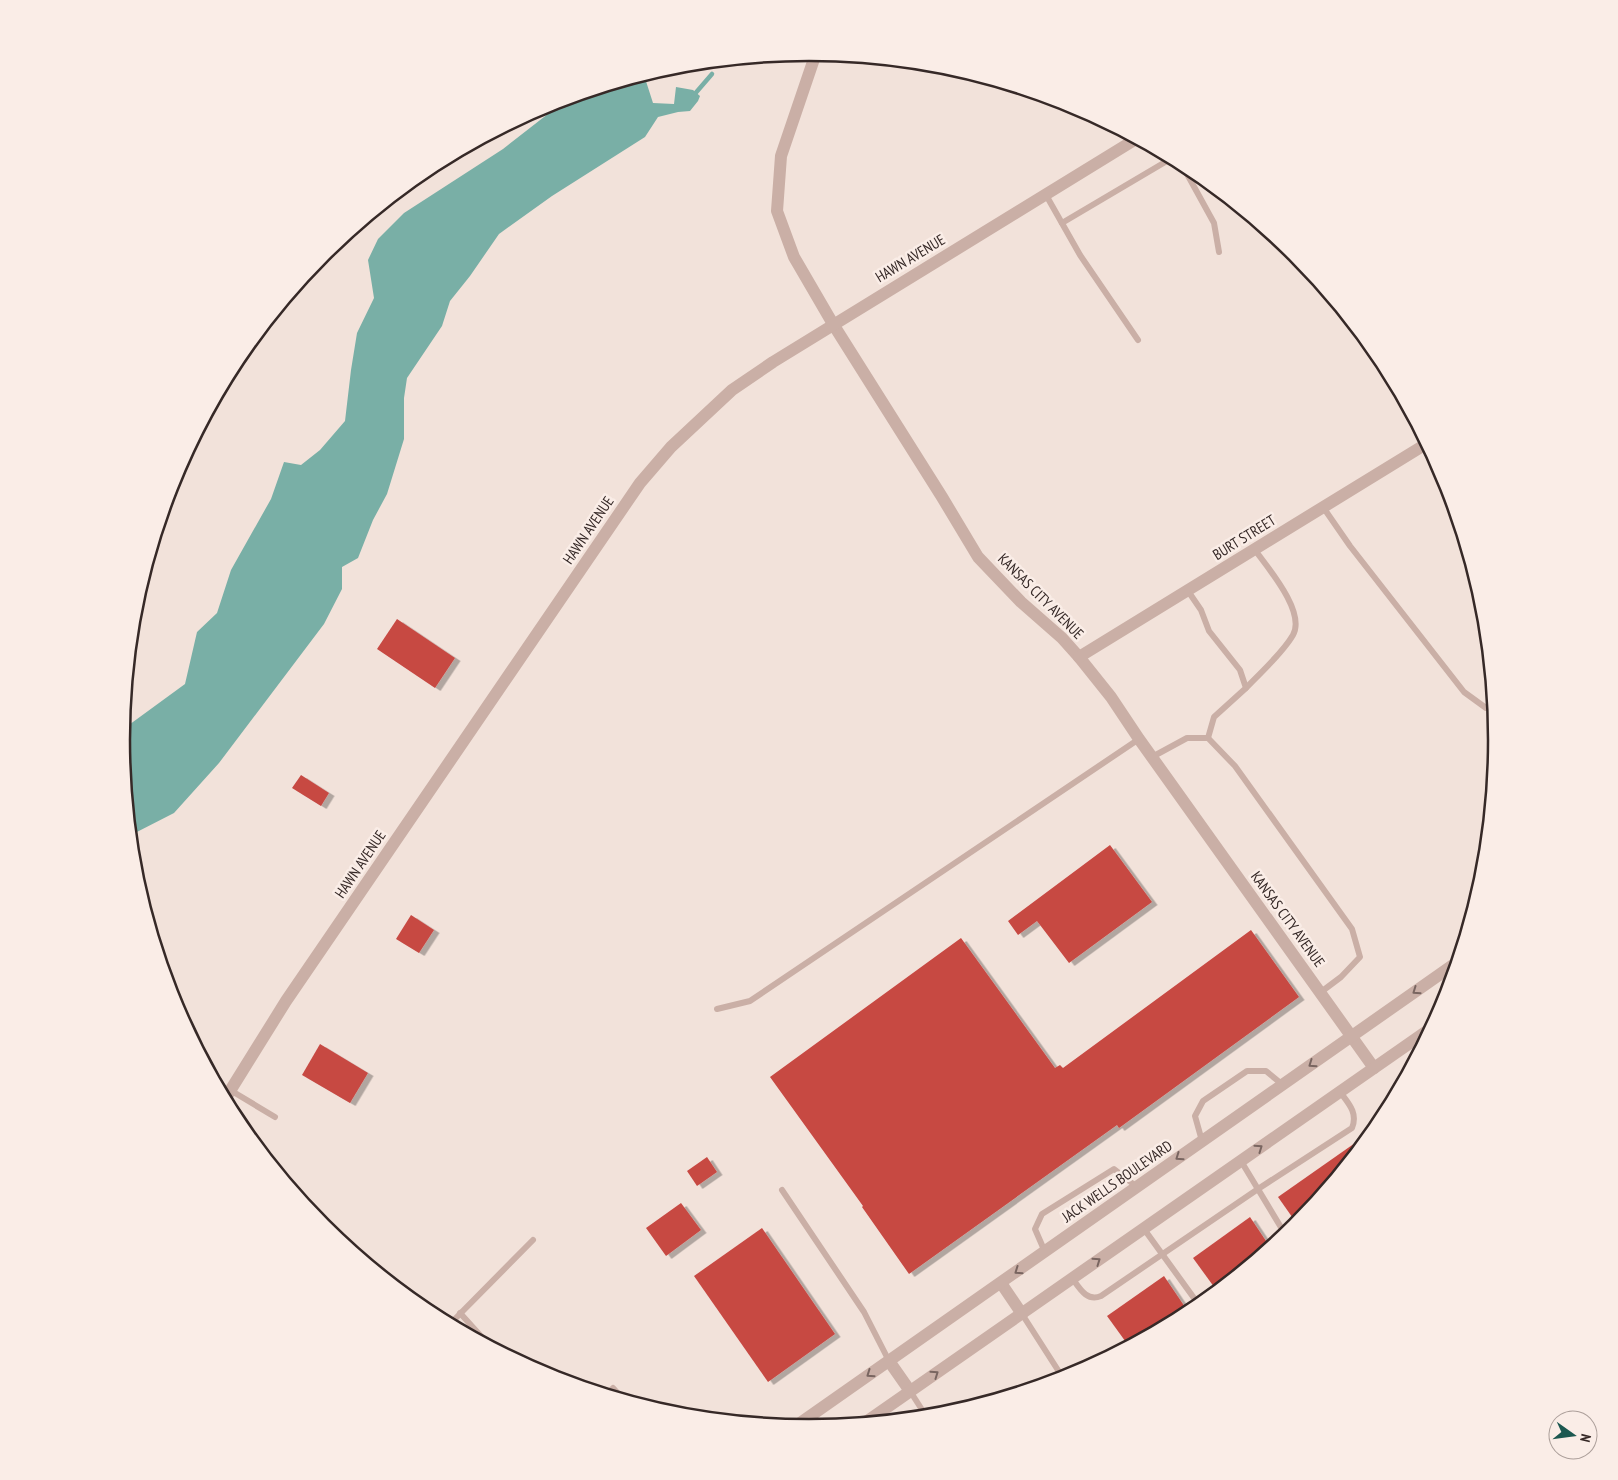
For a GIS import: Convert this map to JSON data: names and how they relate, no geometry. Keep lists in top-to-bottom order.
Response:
{
  "streets": {
    "street": [
      "HAWN AVENUE",
      "BURT STREET",
      "KANSAS CITY AVENUE",
      "JACK WELLS BOULEVARD"
    ]
  },
  "crossings": [
    ["HAWN AVENUE", "KANSAS CITY AVENUE"],
    ["BURT STREET", "KANSAS CITY AVENUE"],
    ["KANSAS CITY AVENUE", "JACK WELLS BOULEVARD"]
  ],
  "north": "right"
}
